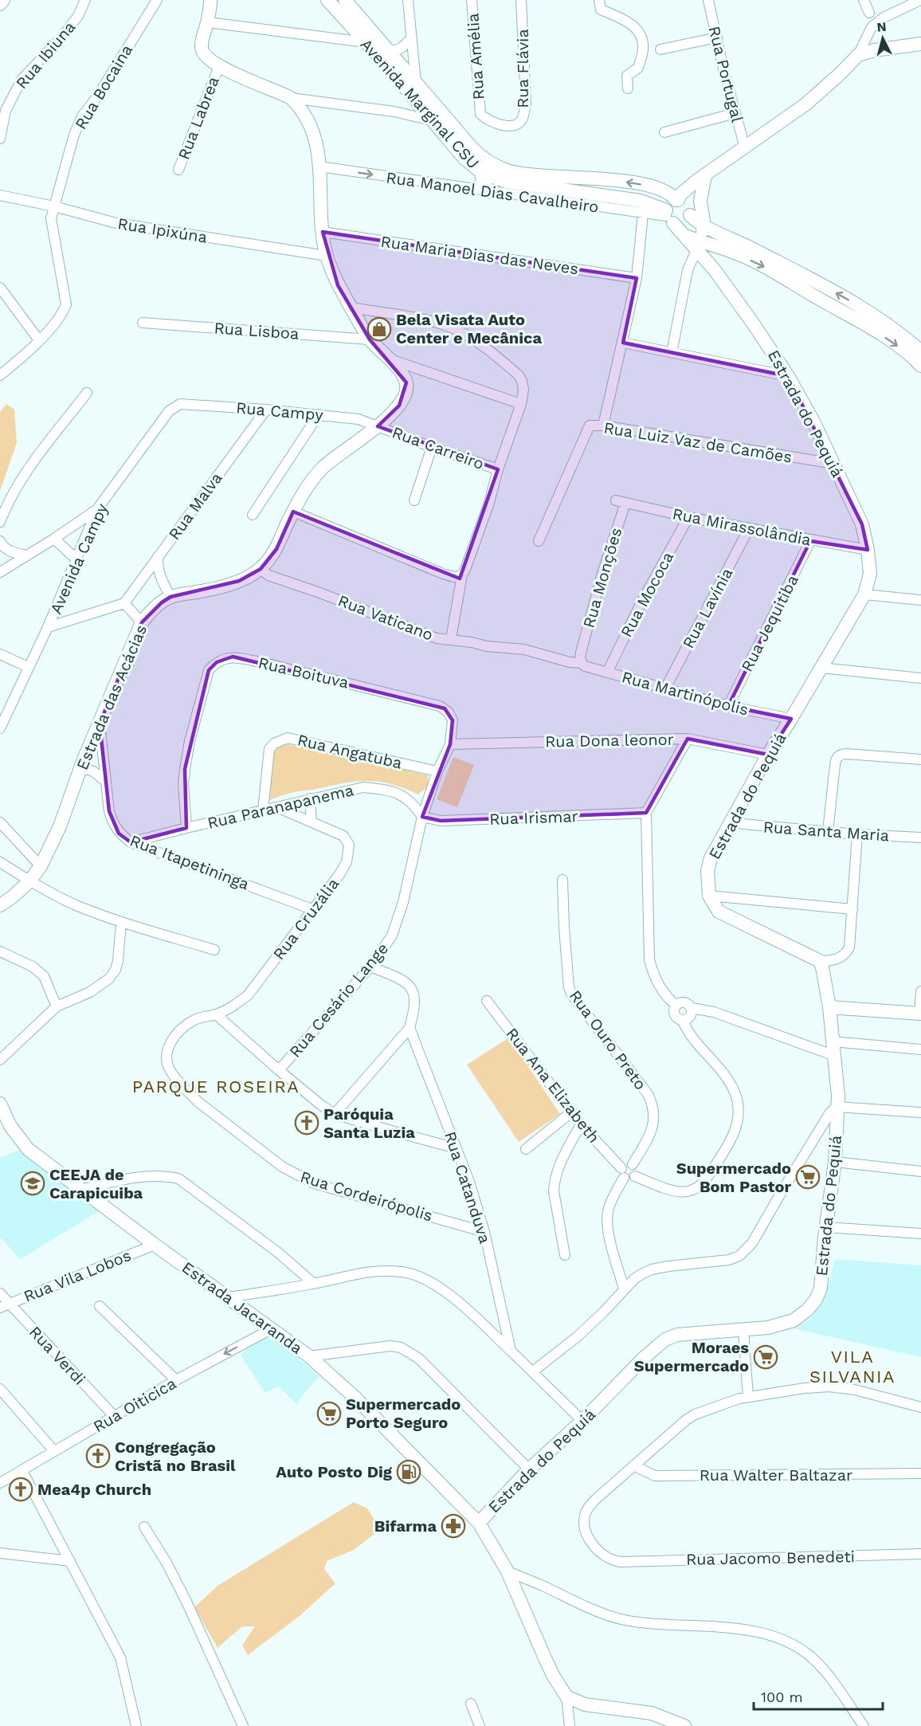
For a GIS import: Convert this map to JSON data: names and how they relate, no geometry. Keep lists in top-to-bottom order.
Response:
{
  "streets": {
    "main road": [
      "Avenida Marginal CSU",
      "Estrada do Pequiá",
      "Estrada das Acácias",
      "Estrada Jacaranda"
    ],
    "street": [
      "Rua Ibiuna",
      "Rua Amélia",
      "Rua Flávia",
      "Rua Portugal",
      "Rua Bocaina",
      "Rua Labrea",
      "Rua Manoel Dias Cavalheiro",
      "Rua Ipixúna",
      "Rua Maria Dias das Neves",
      "Rua Lisboa",
      "Rua Campy",
      "Rua Luiz Vaz de Camões",
      "Rua Carreiro",
      "Rua Malva",
      "Rua Mirassolândia",
      "Avenida Campy",
      "Rua Monções",
      "Rua Mococa",
      "Rua Lavínia",
      "Rua Vaticano",
      "Rua Jequitiba",
      "Rua Boituva",
      "Rua Martinópolis",
      "Rua Dona leonor",
      "Rua Angatuba",
      "Rua Paranapanema",
      "Rua Irismar",
      "Rua Santa Maria",
      "Rua Itapetininga",
      "Rua Cruzália",
      "Rua Cesário Lange",
      "Rua Ouro Preto",
      "Rua Ana Elizabeth",
      "Rua Catanduva",
      "Rua Cordeirópolis",
      "Rua Vila Lobos",
      "Rua Verdi",
      "Rua Oiticica",
      "Rua Walter Baltazar",
      "Rua Jacomo Benedeti"
    ]
  },
  "crossings": [
    ["Rua Amélia", "Rua Flávia"],
    ["Rua Bocaina", "Rua Ipixúna"],
    ["Avenida Marginal CSU", "Rua Manoel Dias Cavalheiro"],
    ["Rua Labrea", "Estrada das Acácias"],
    ["Rua Manoel Dias Cavalheiro", "Estrada das Acácias"],
    ["Rua Ipixúna", "Estrada das Acácias"],
    ["Rua Maria Dias das Neves", "Estrada das Acácias"],
    ["Rua Lisboa", "Estrada das Acácias"],
    ["Rua Campy", "Rua Carreiro"],
    ["Rua Campy", "Rua Malva"],
    ["Rua Campy", "Avenida Campy"],
    ["Rua Campy", "Estrada das Acácias"],
    ["Estrada do Pequiá", "Rua Luiz Vaz de Camões"],
    ["Estrada do Pequiá", "Rua Mirassolândia"],
    ["Estrada do Pequiá", "Rua Martinópolis"],
    ["Estrada do Pequiá", "Rua Dona leonor"],
    ["Estrada do Pequiá", "Rua Santa Maria"],
    ["Estrada do Pequiá", "Estrada Jacaranda"],
    ["Rua Carreiro", "Estrada das Acácias"],
    ["Rua Mirassolândia", "Rua Monções"],
    ["Rua Mirassolândia", "Rua Mococa"],
    ["Rua Mirassolândia", "Rua Lavínia"],
    ["Rua Mirassolândia", "Rua Jequitiba"],
    ["Rua Monções", "Rua Martinópolis"],
    ["Rua Mococa", "Rua Martinópolis"],
    ["Rua Lavínia", "Rua Martinópolis"],
    ["Rua Vaticano", "Rua Martinópolis"],
    ["Rua Vaticano", "Estrada das Acácias"],
    ["Rua Jequitiba", "Rua Martinópolis"],
    ["Rua Boituva", "Rua Dona leonor"],
    ["Rua Boituva", "Rua Angatuba"],
    ["Rua Boituva", "Rua Paranapanema"],
    ["Rua Boituva", "Rua Irismar"],
    ["Rua Boituva", "Rua Cesário Lange"],
    ["Estrada das Acácias", "Rua Itapetininga"],
    ["Rua Angatuba", "Rua Paranapanema"],
    ["Rua Paranapanema", "Rua Irismar"],
    ["Rua Paranapanema", "Rua Itapetininga"],
    ["Rua Paranapanema", "Rua Cruzália"],
    ["Rua Paranapanema", "Rua Cesário Lange"],
    ["Rua Irismar", "Rua Cesário Lange"],
    ["Rua Itapetininga", "Rua Cruzália"],
    ["Rua Cruzália", "Rua Cordeirópolis"],
    ["Rua Ouro Preto", "Rua Ana Elizabeth"],
    ["Rua Catanduva", "Rua Cordeirópolis"],
    ["Rua Vila Lobos", "Estrada Jacaranda"],
    ["Rua Vila Lobos", "Rua Verdi"],
    ["Estrada Jacaranda", "Rua Oiticica"],
    ["Rua Verdi", "Rua Oiticica"],
    ["Rua Walter Baltazar", "Rua Jacomo Benedeti"]
  ],
  "districts": ["PARQUE ROSEIRA", "VILA SILVANIA"],
  "places": {
    "shop": ["Bela Visata Auto Center e Mecânica"],
    "church": ["Paróquia Santa Luzia", "Congregação Cristã no Brasil", "Mea4p Church"],
    "supermarket": ["Supermercado Bom Pastor", "Moraes Supermercado", "Supermercado Porto Seguro"],
    "school or university": ["CEEJA de Carapicuiba"],
    "fuel station": ["Auto Posto Dig"],
    "pharmacy": ["Bifarma"]
  },
  "scale_bar": "100 m",
  "north": "top"
}
